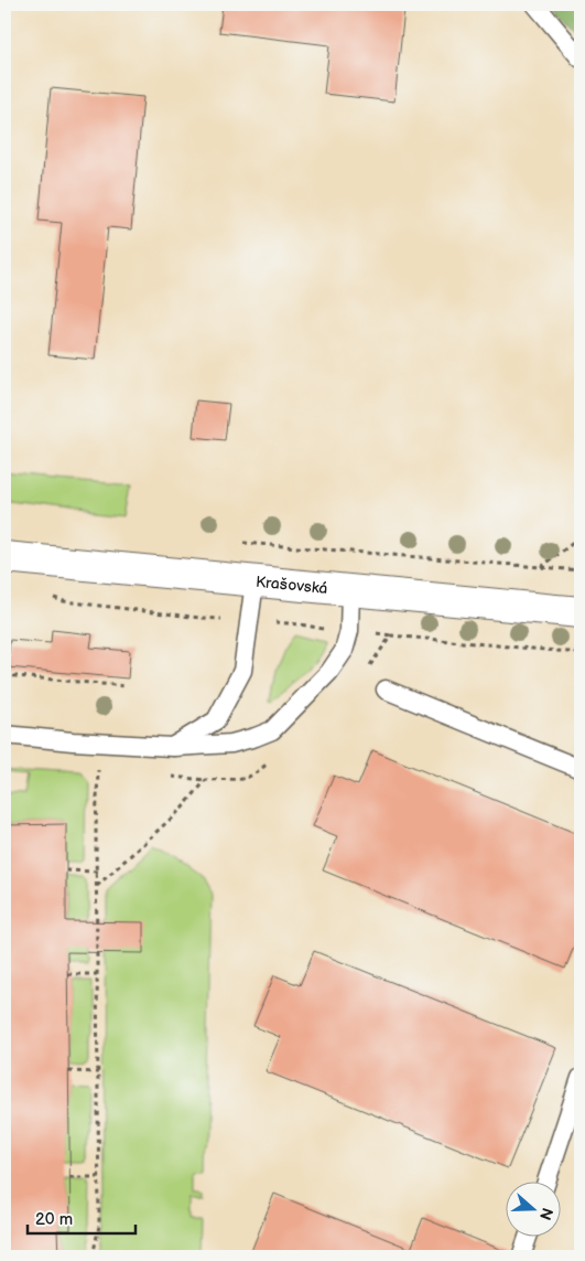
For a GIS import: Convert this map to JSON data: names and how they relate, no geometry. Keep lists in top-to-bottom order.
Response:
{
  "streets": {
    "street": ["Krašovská"]
  },
  "scale_bar": "20 m",
  "north": "right"
}
